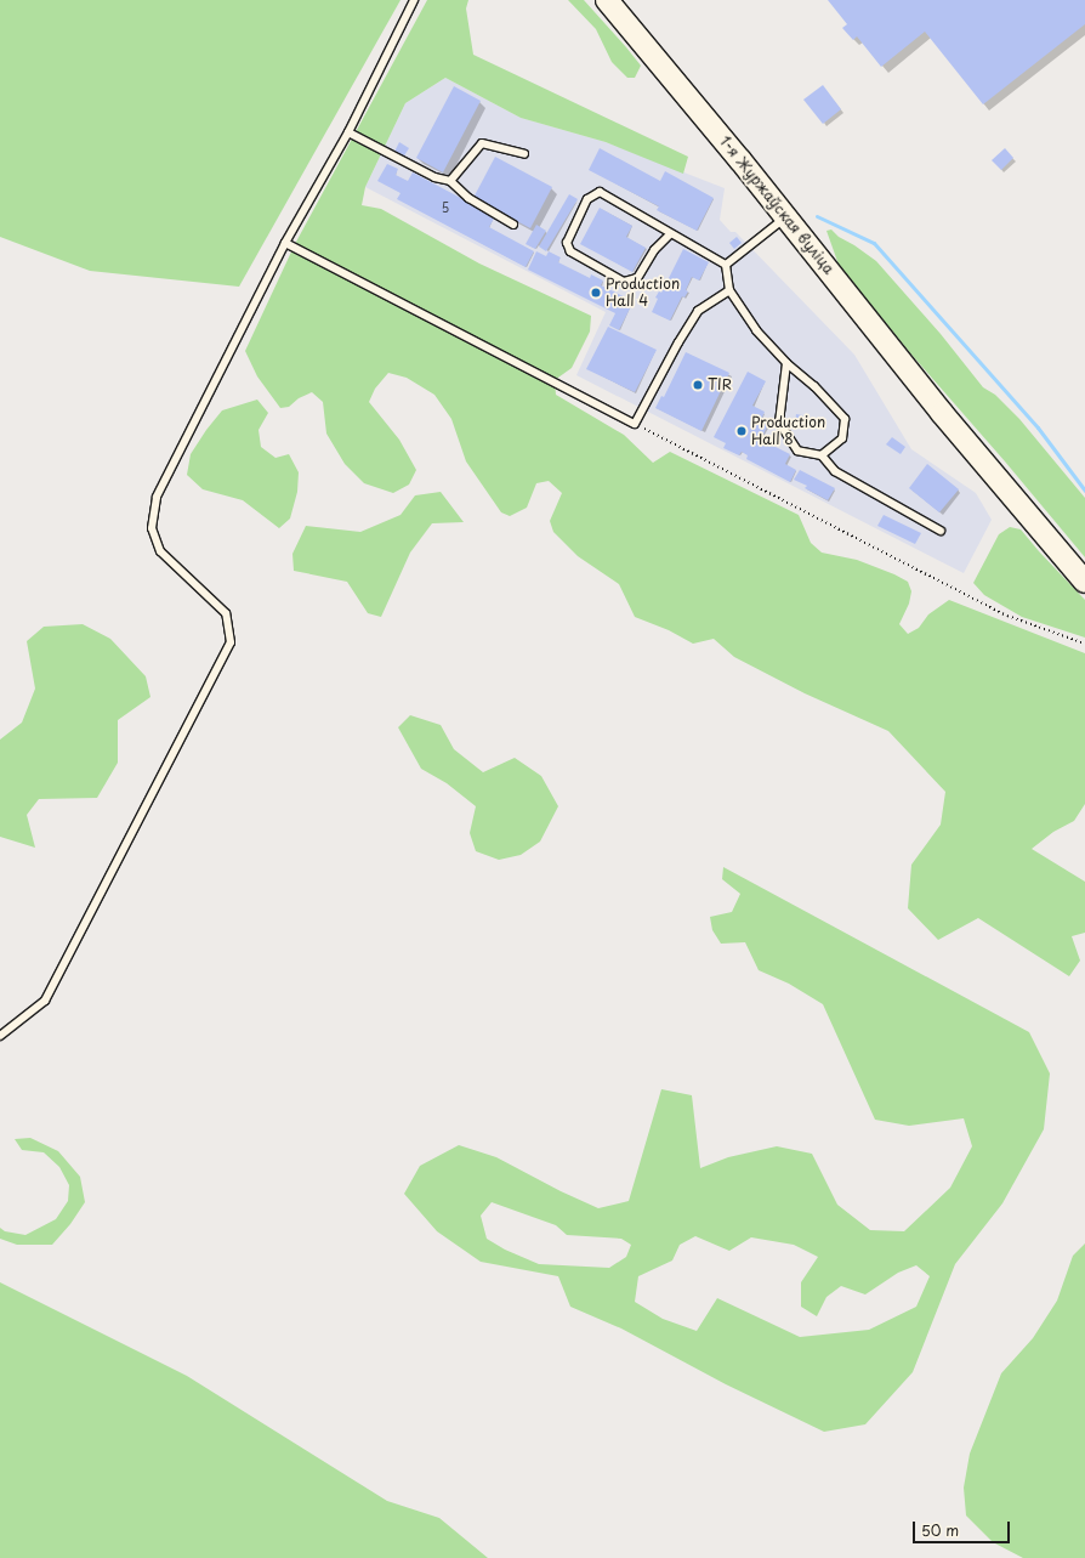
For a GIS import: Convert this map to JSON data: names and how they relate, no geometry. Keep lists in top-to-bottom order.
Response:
{
  "streets": {
    "street": ["1-я Журжаўская вуліца"]
  },
  "places": ["Production Hall 4", "TIR", "Production Hall 8"],
  "house_numbers": ["5"],
  "scale_bar": "50 m"
}
